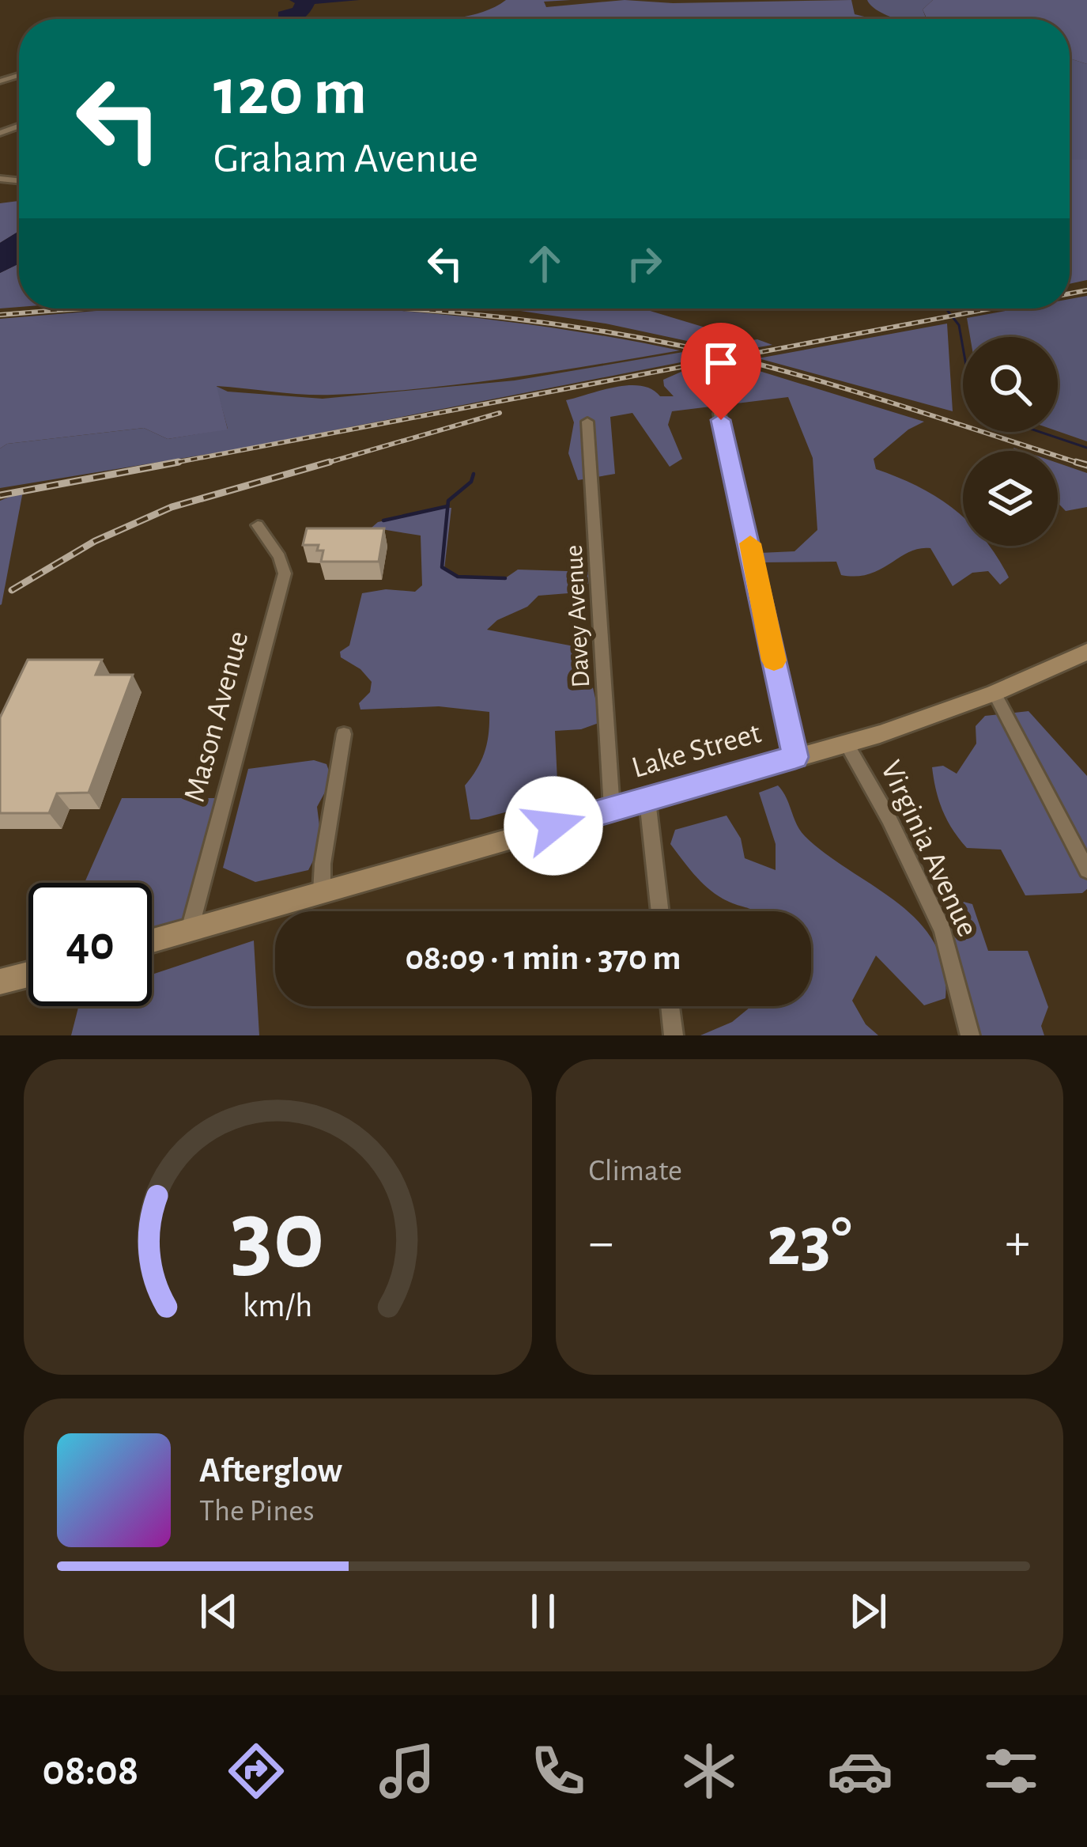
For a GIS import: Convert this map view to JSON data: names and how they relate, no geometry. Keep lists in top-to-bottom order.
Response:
{
  "streets": {
    "street": [
      "Davey Avenue",
      "Mason Avenue",
      "Lake Street",
      "Virginia Avenue"
    ]
  },
  "crossings": [
    ["Davey Avenue", "Lake Street"],
    ["Mason Avenue", "Lake Street"],
    ["Lake Street", "Virginia Avenue"]
  ],
  "page": {
    "turn": ["120 m", "Graham Avenue"],
    "limit": "40",
    "trip": "08:09 · 1 min · 370 m",
    "tile": "Climate",
    "heat": ["−", "23°", "+"],
    "song": ["Afterglow", "The Pines"],
    "tabs": "08:08",
    "gauge": ["30", "km/h"]
  }
}
